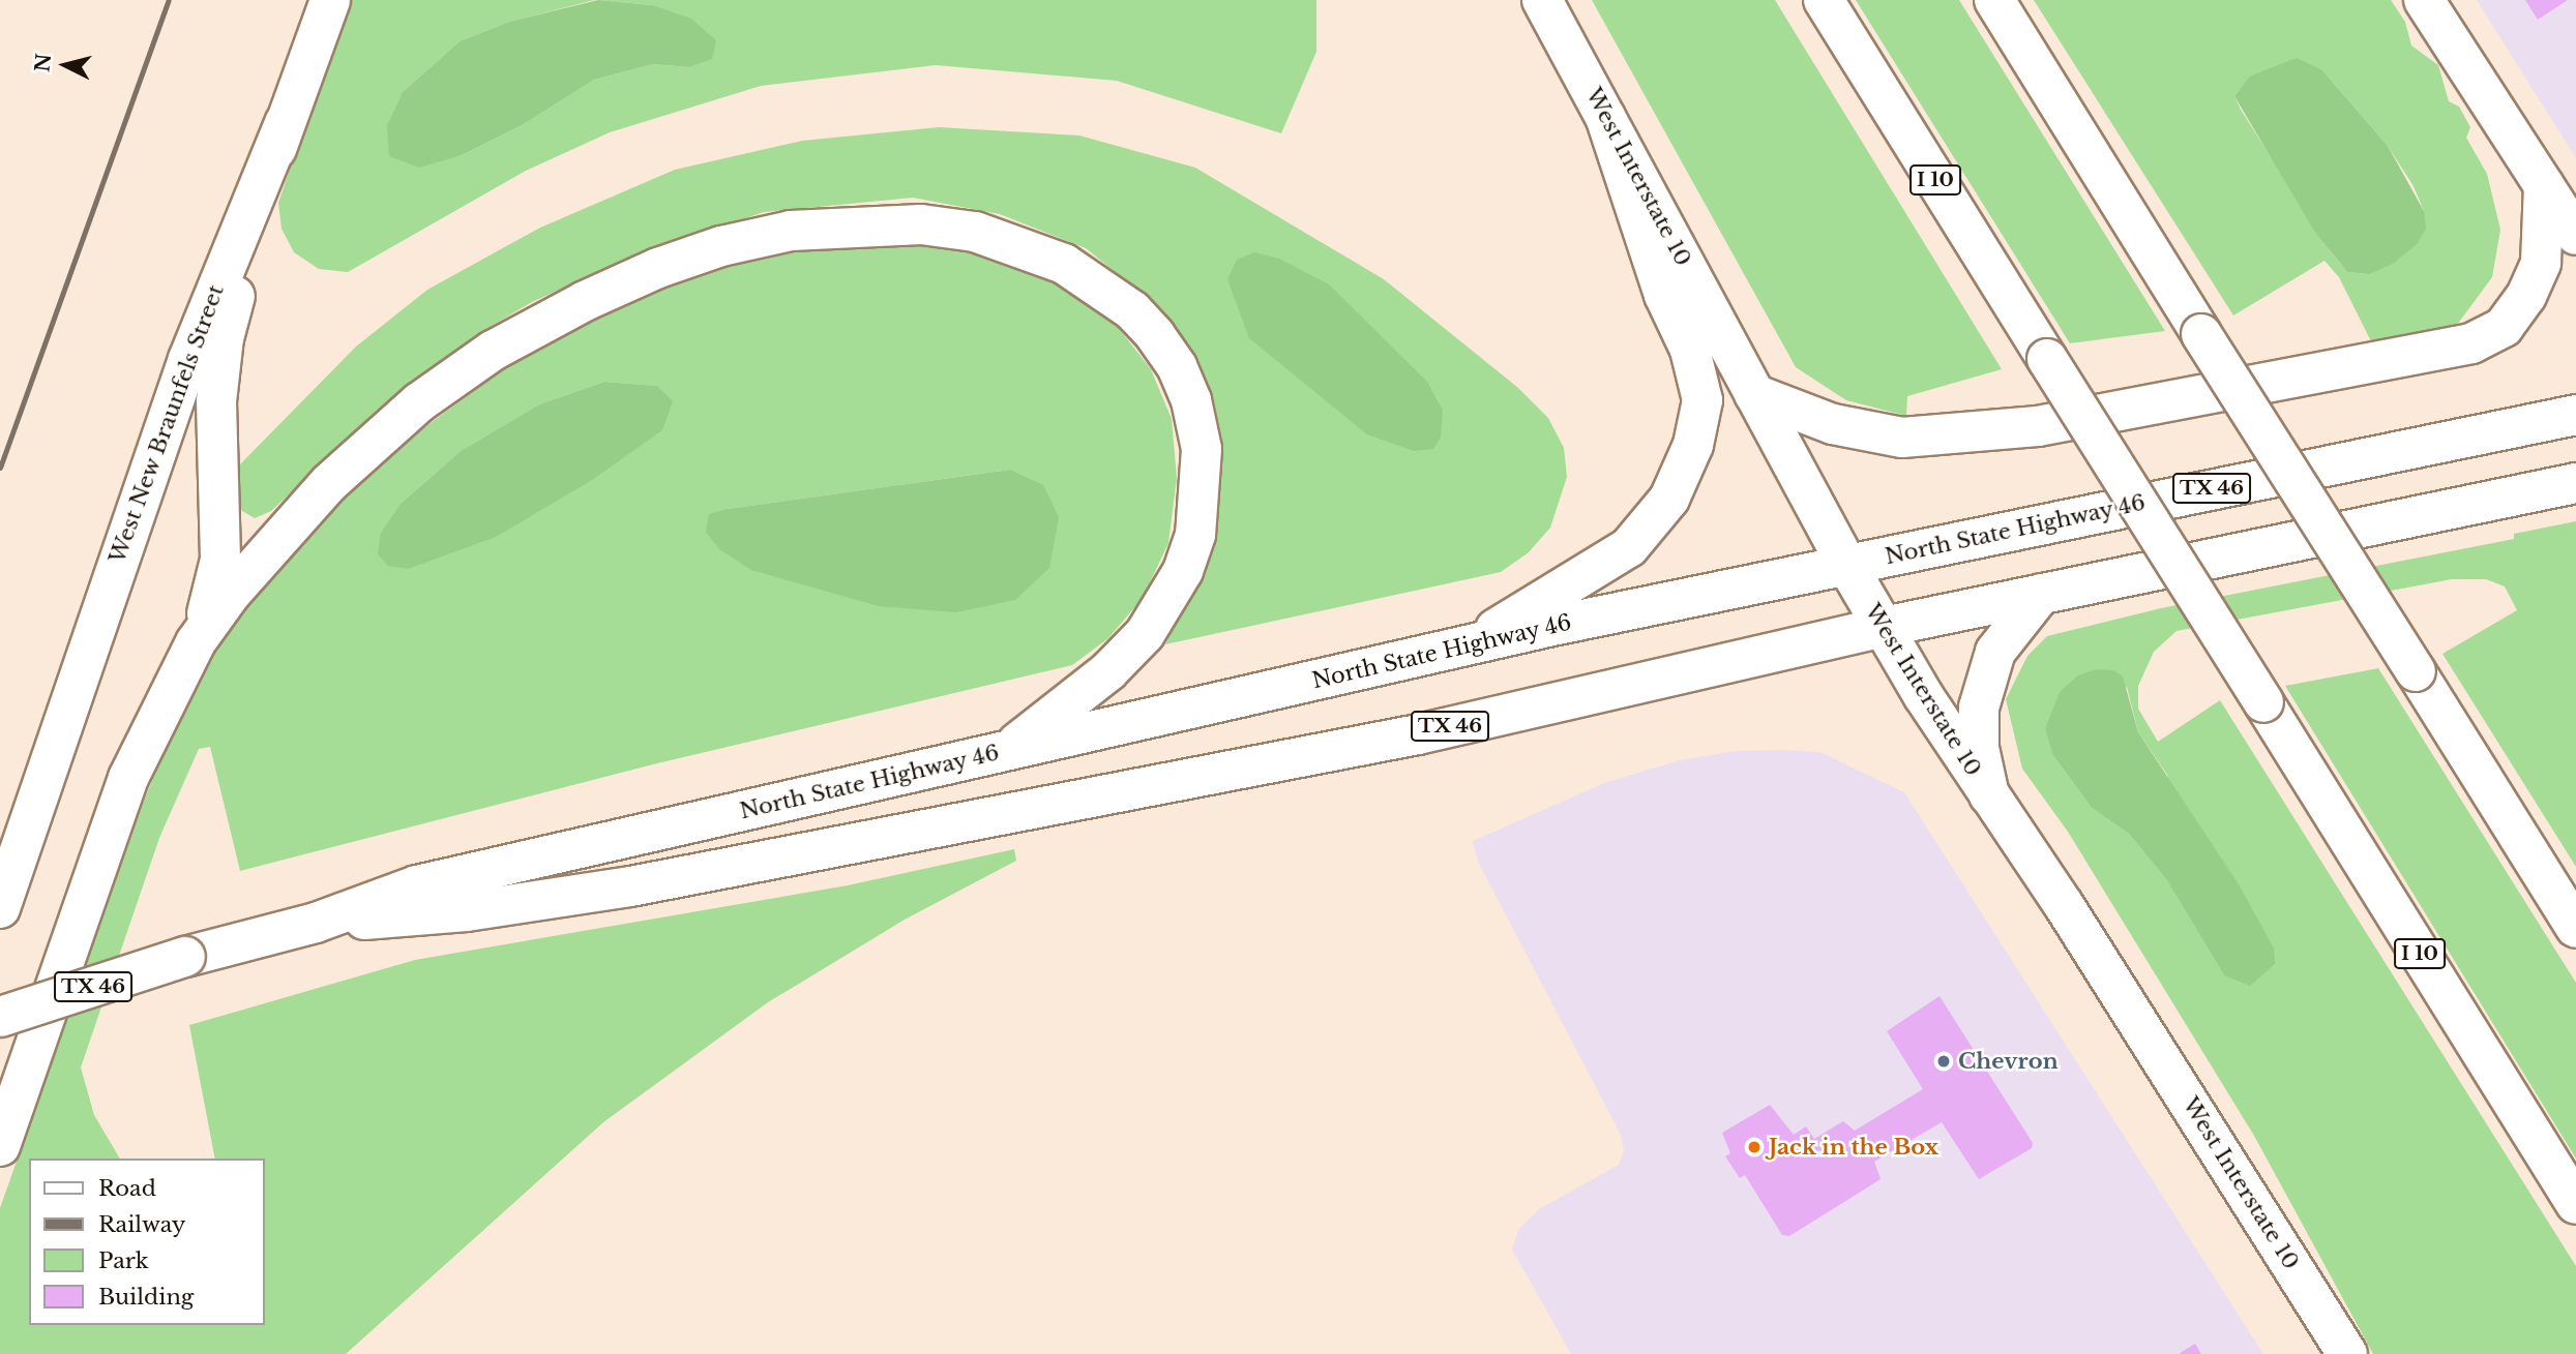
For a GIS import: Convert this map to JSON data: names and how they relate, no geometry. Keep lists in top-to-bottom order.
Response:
{
  "streets": {
    "main road": [
      "West Interstate 10",
      "I 10",
      "West New Braunfels Street",
      "TX 46",
      "North State Highway 46"
    ]
  },
  "crossings": [
    ["West Interstate 10", "North State Highway 46"]
  ],
  "places": ["Chevron", "Jack in the Box"],
  "legend": [
    "Road",
    "Railway",
    "Park",
    "Building"
  ],
  "north": "left"
}
